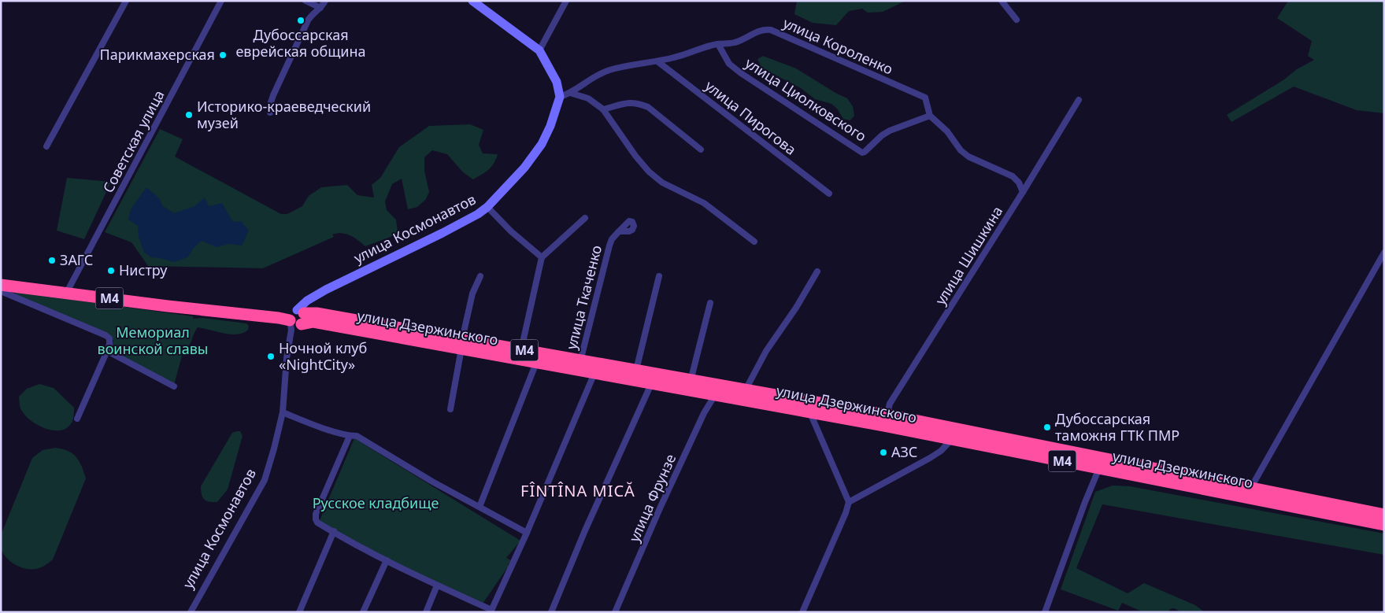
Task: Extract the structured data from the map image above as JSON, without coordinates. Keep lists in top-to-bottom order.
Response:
{
  "streets": {
    "highway": ["M4", "улица Дзержинского"],
    "street": [
      "улица Короленко",
      "улица Циолковского",
      "улица Пирогова",
      "Советская улица",
      "улица Космонавтов",
      "улица Шишкина",
      "улица Ткаченко",
      "улица Фрунзе"
    ]
  },
  "crossings": [
    ["улица Короленко", "улица Циолковского"],
    ["улица Короленко", "улица Пирогова"],
    ["улица Короленко", "улица Космонавтов"],
    ["Советская улица", "улица Дзержинского"],
    ["улица Космонавтов", "улица Дзержинского"],
    ["улица Шишкина", "улица Дзержинского"],
    ["улица Ткаченко", "улица Дзержинского"],
    ["улица Дзержинского", "улица Фрунзе"]
  ],
  "districts": ["FÎNTÎNA MICĂ"],
  "parks": ["Мемориал воинской славы", "Русское кладбище"],
  "places": [
    "Дубоссарская еврейская община",
    "Парикмахерская",
    "Историко-краеведческий музей",
    "ЗАГС",
    "Нистру",
    "Ночной клуб «NightCity»",
    "Дубоссарская таможня ГТК ПМР",
    "АЗС"
  ]
}
